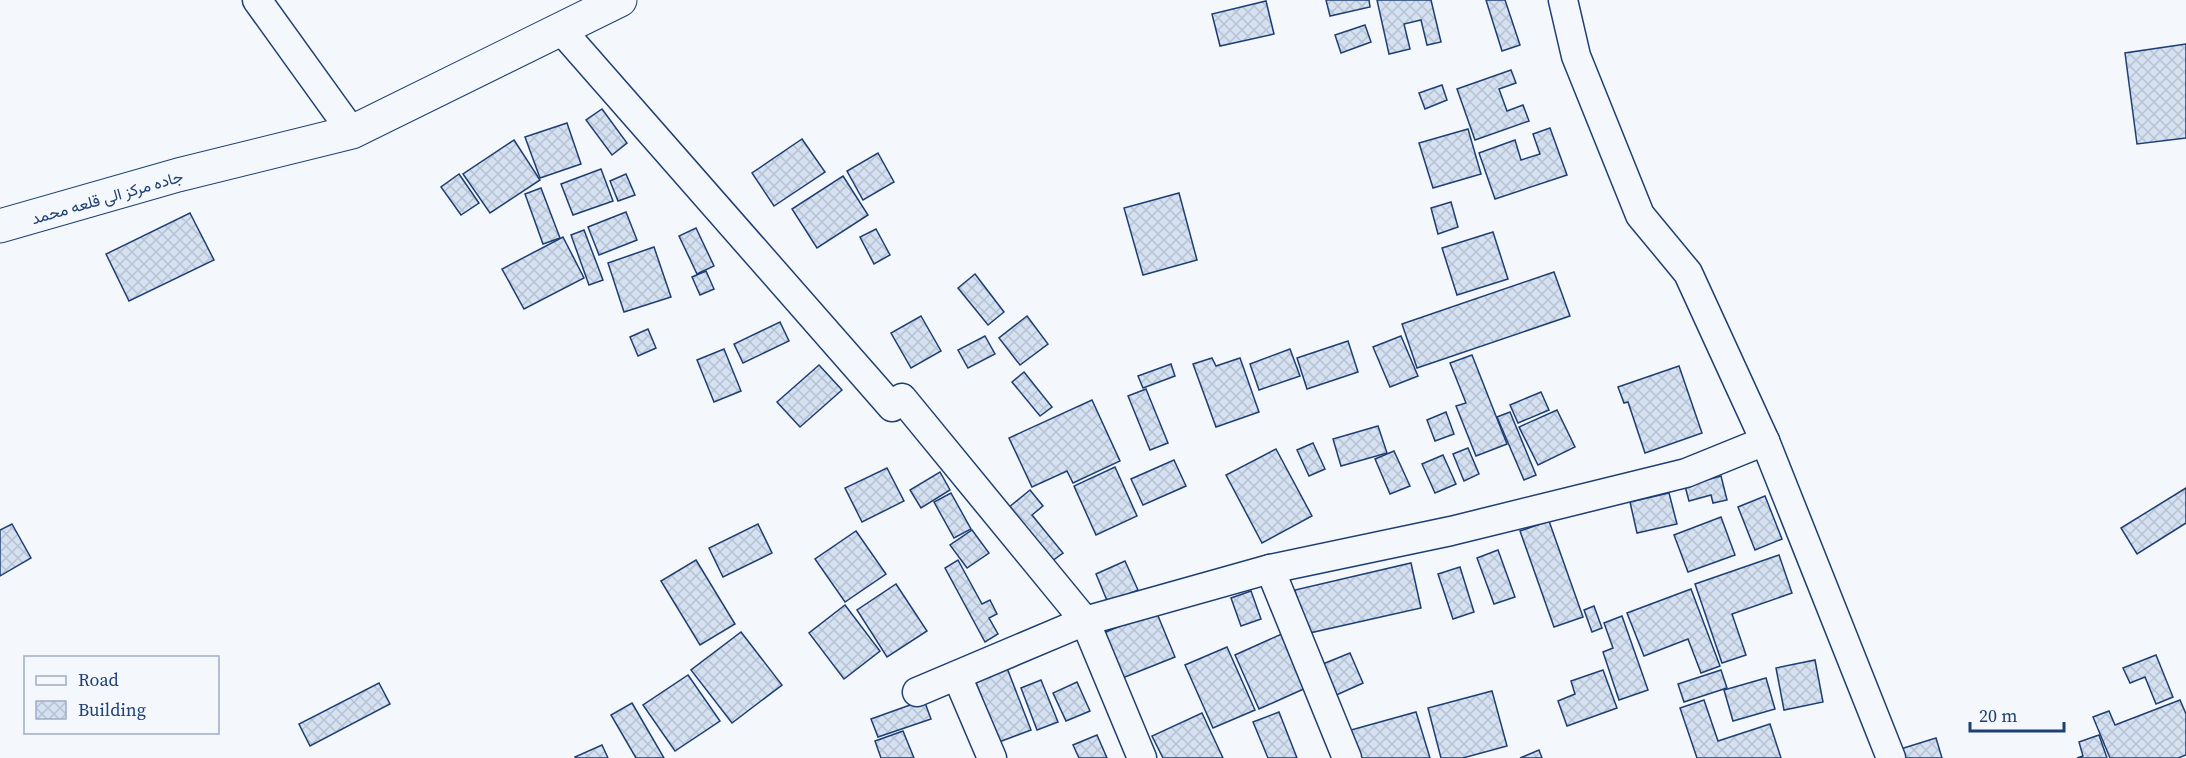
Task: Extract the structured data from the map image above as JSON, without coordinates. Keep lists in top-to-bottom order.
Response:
{
  "streets": {
    "street": ["جاده مرکز الی قلعه محمد"]
  },
  "legend": ["Road", "Building"],
  "scale_bar": "20 m"
}
